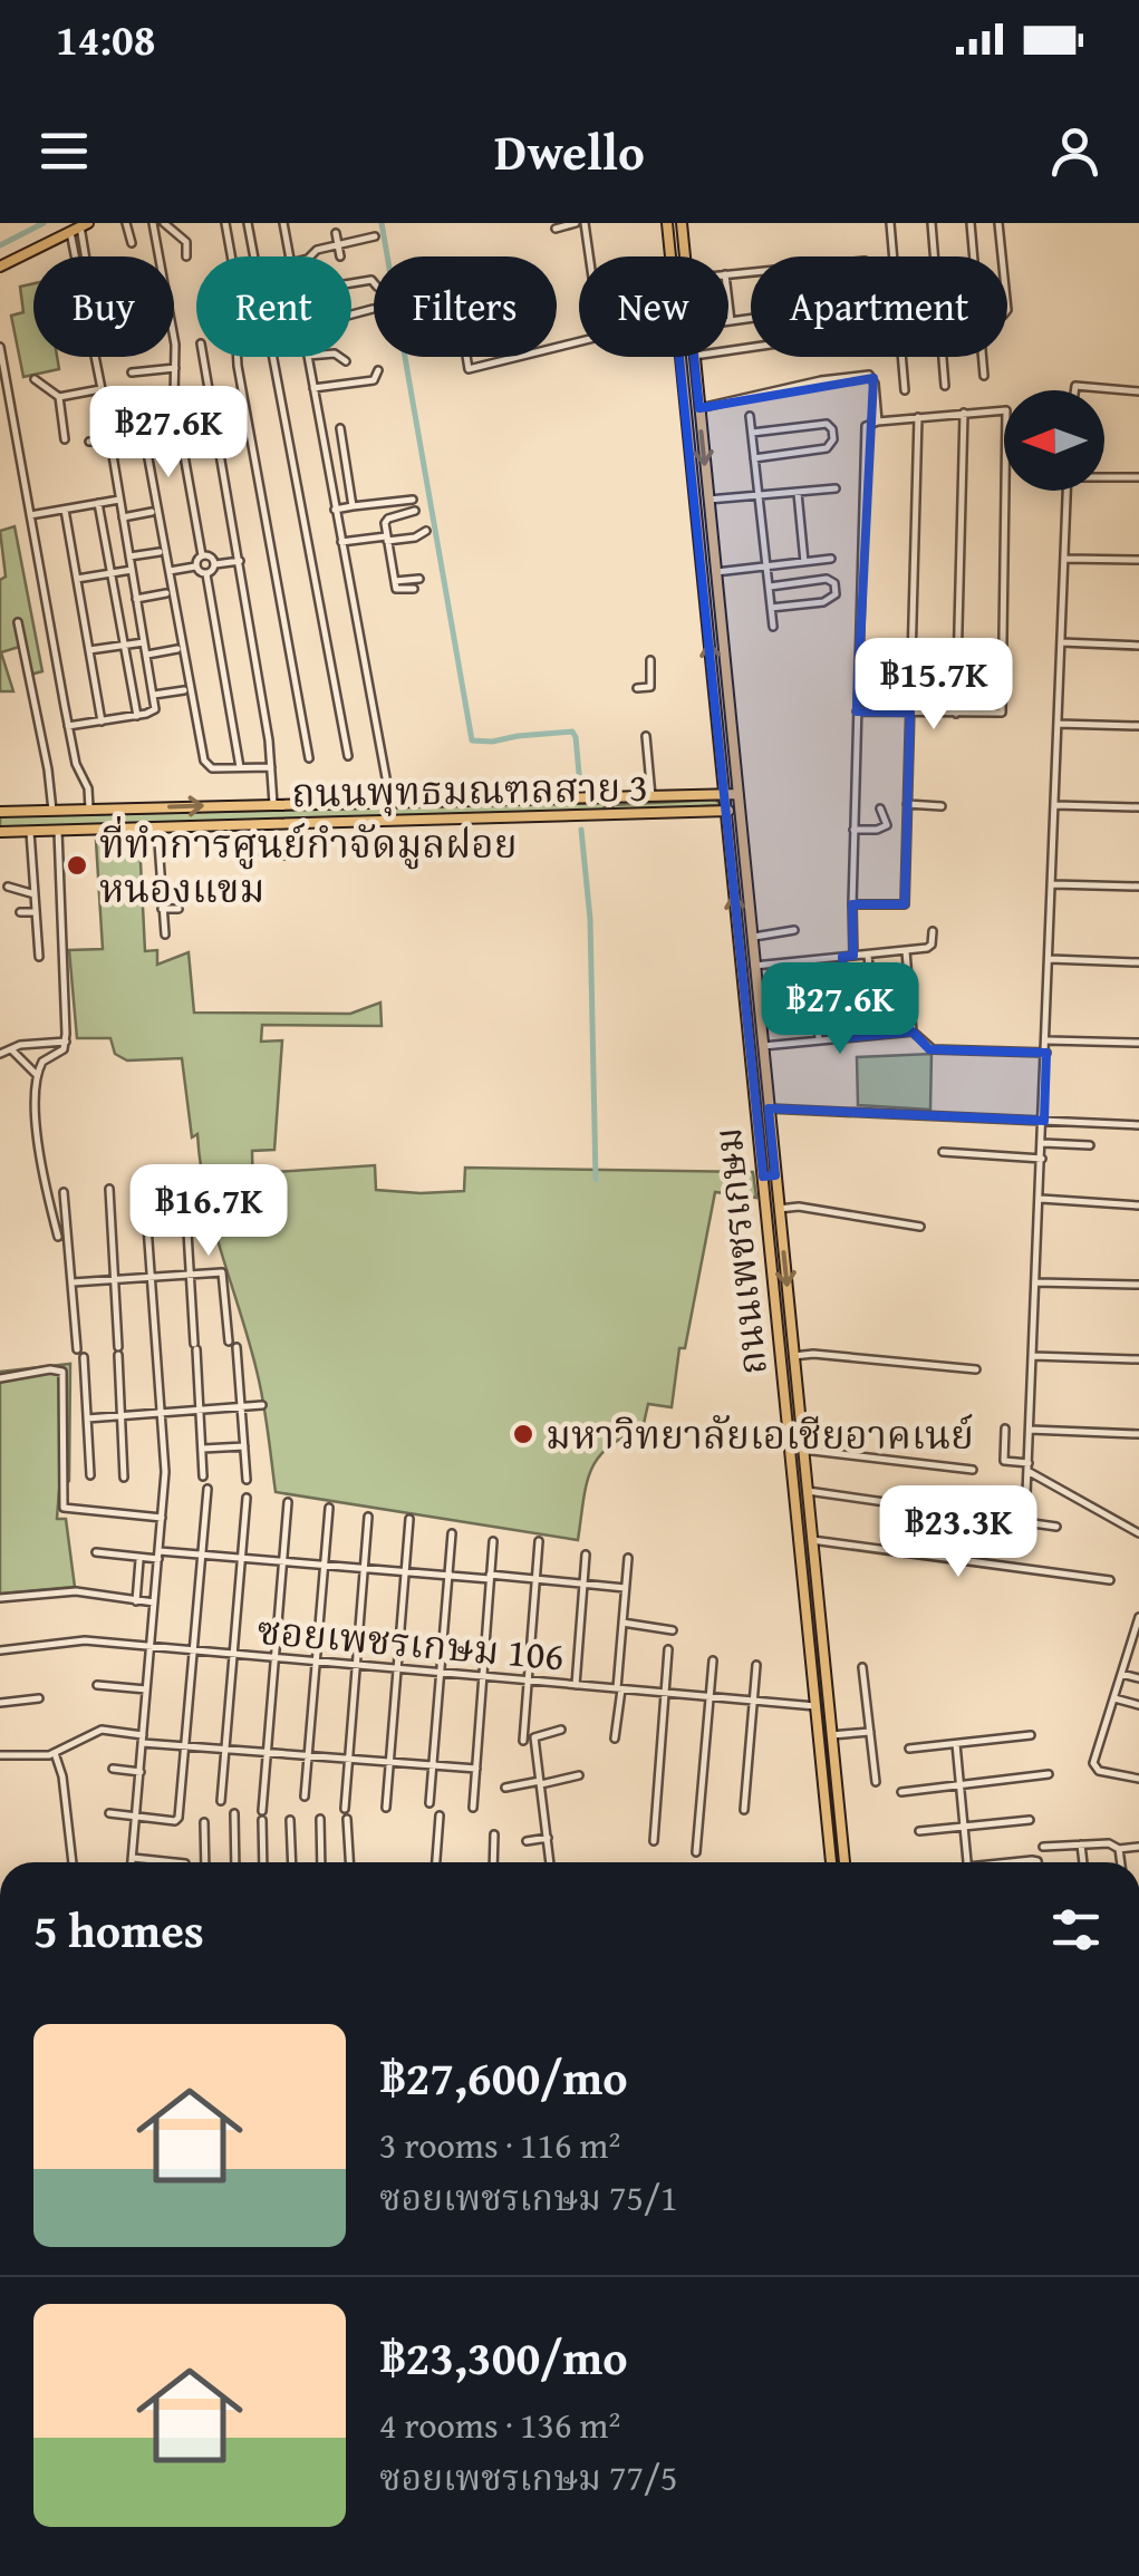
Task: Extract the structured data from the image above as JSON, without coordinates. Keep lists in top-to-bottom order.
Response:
{
  "streets": {
    "main road": ["ถนนพุทธมณฑลสาย 3", "ถนนเพชรเกษม"],
    "street": ["ซอยเพชรเกษม 106"]
  },
  "crossings": [
    ["ถนนพุทธมณฑลสาย 3", "ถนนเพชรเกษม"],
    ["ถนนเพชรเกษม", "ซอยเพชรเกษม 106"]
  ],
  "places": ["ที่ทำการศูนย์กำจัดมูลฝอย หนองแขม", "มหาวิทยาลัยเอเชียอาคเนย์"],
  "north": "left",
  "page": {
    "status": "14:08",
    "header": "Dwello",
    "chip": [
      "Buy",
      "Rent",
      "Filters",
      "New",
      "Apartment"
    ],
    "price": [
      "฿27.6K",
      "฿15.7K",
      "฿27.6K",
      "฿16.7K",
      "฿23.3K"
    ],
    "heading": "5 homes",
    "list": [
      {
        "name": "฿27,600/mo",
        "note": "3 rooms · 116 m² · ซอยเพชรเกษม 75/1"
      },
      {
        "name": "฿23,300/mo",
        "note": "4 rooms · 136 m² · ซอยเพชรเกษม 77/5"
      }
    ]
  }
}
